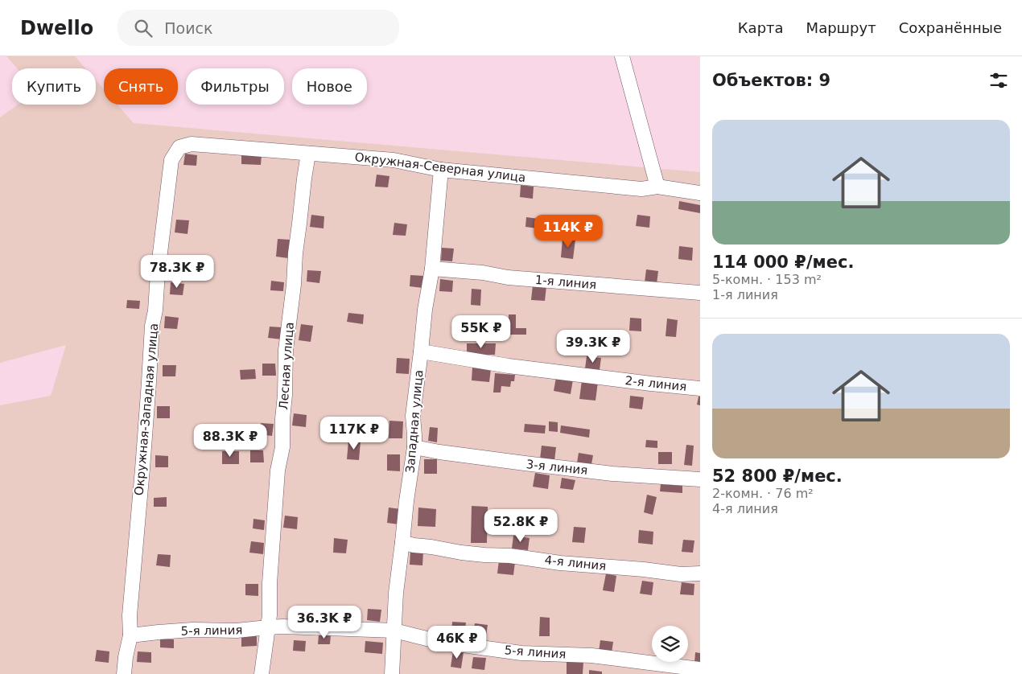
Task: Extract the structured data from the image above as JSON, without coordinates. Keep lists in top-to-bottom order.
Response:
{
  "streets": {
    "street": [
      "Окружная-Северная улица",
      "1-я линия",
      "Лесная улица",
      "2-я линия",
      "Окружная-Западная улица",
      "Западная улица",
      "3-я линия",
      "4-я линия",
      "5-я линия"
    ]
  },
  "crossings": [
    ["Окружная-Северная улица", "Лесная улица"],
    ["Окружная-Северная улица", "Окружная-Западная улица"],
    ["Окружная-Северная улица", "Западная улица"],
    ["1-я линия", "Западная улица"],
    ["Лесная улица", "5-я линия"],
    ["2-я линия", "Западная улица"],
    ["Окружная-Западная улица", "5-я линия"],
    ["Западная улица", "3-я линия"],
    ["Западная улица", "4-я линия"],
    ["Западная улица", "5-я линия"]
  ],
  "page": {
    "header": "Dwello",
    "search": "Поиск",
    "nav": ["Карта", "Маршрут", "Сохранённые"],
    "heading": "Объектов: 9",
    "chip": [
      "Купить",
      "Снять",
      "Фильтры",
      "Новое"
    ],
    "list": [
      {
        "name": "114 000 ₽/мес.",
        "note": "5-комн. · 153 m² · 1-я линия"
      },
      {
        "name": "52 800 ₽/мес.",
        "note": "2-комн. · 76 m² · 4-я линия"
      }
    ],
    "price": [
      "114K ₽",
      "78.3K ₽",
      "55K ₽",
      "39.3K ₽",
      "117K ₽",
      "88.3K ₽",
      "52.8K ₽",
      "36.3K ₽",
      "46K ₽"
    ]
  }
}
